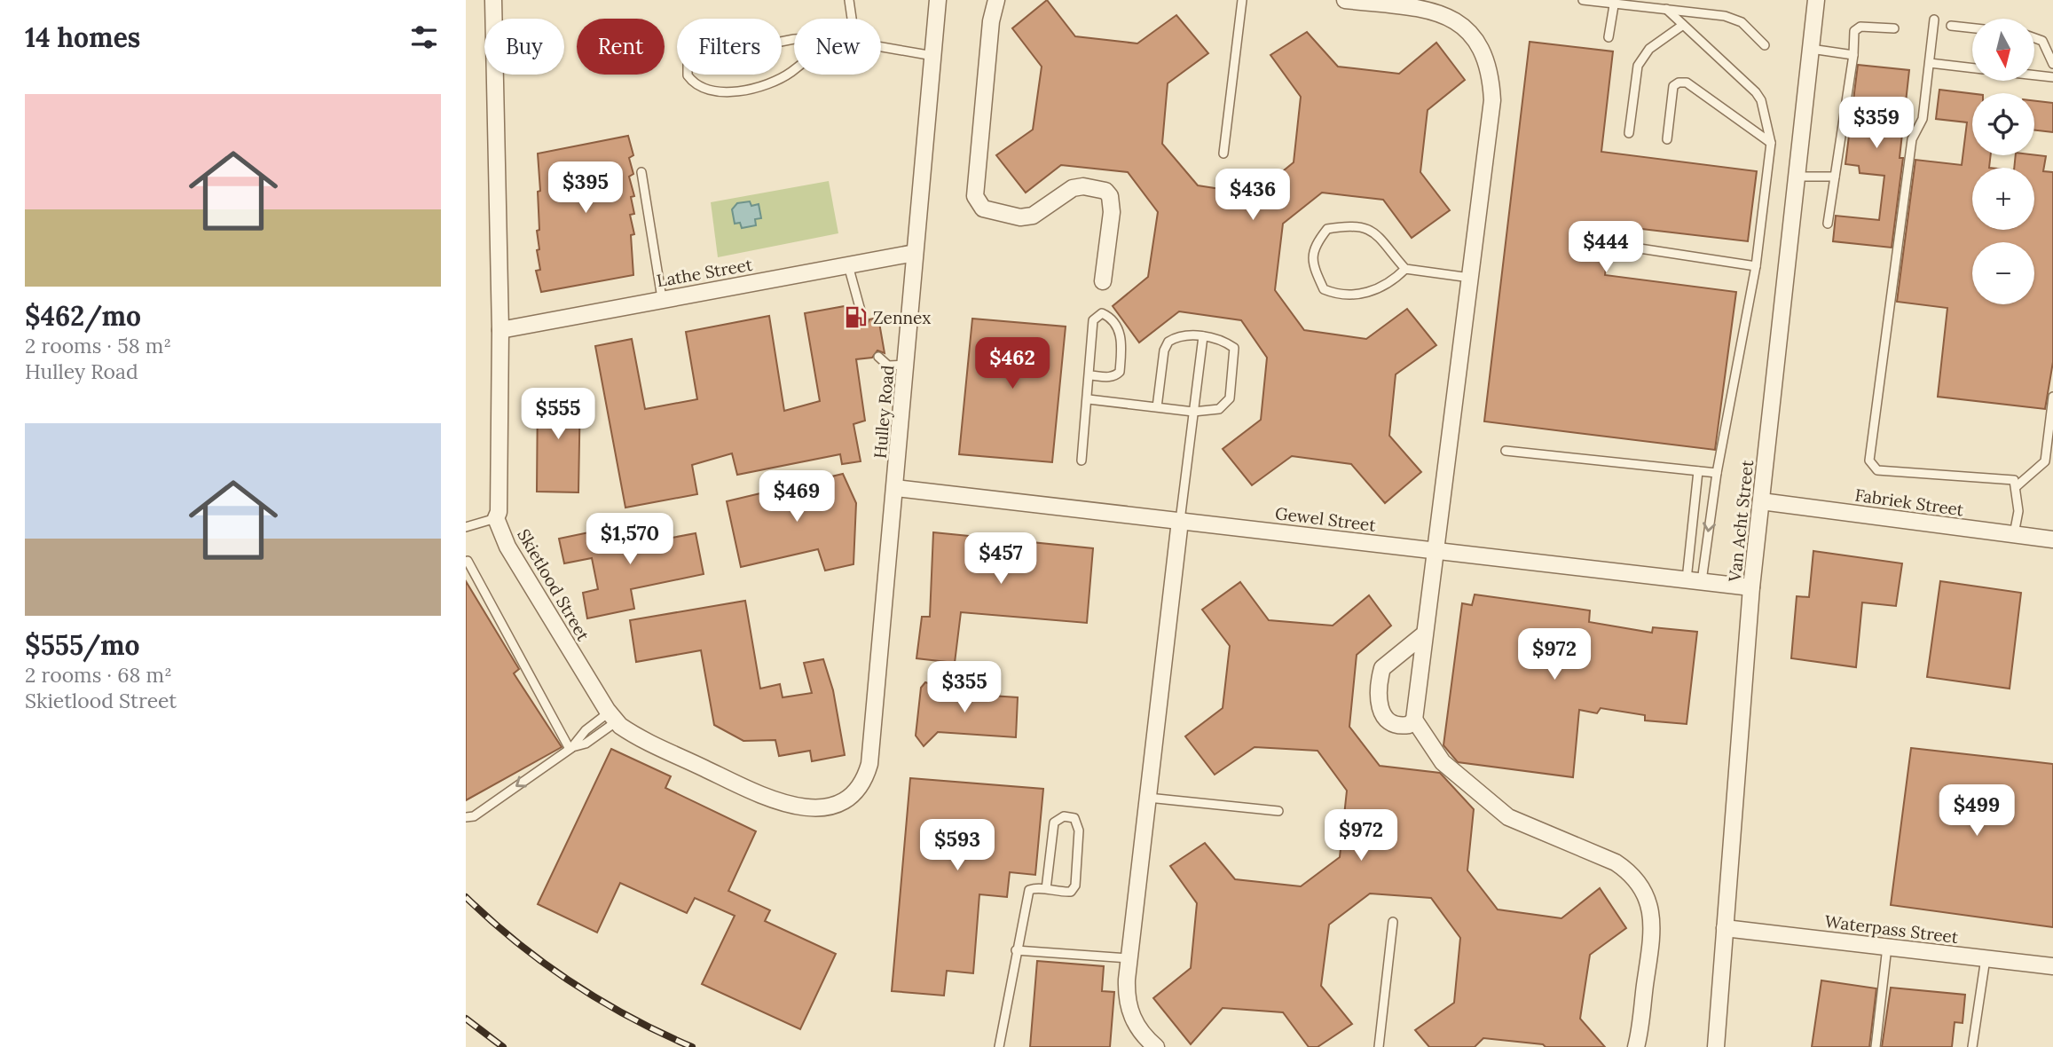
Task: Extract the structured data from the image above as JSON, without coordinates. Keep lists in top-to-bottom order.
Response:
{
  "streets": {
    "street": [
      "Lathe Street",
      "Hulley Road",
      "Fabriek Street",
      "Gewel Street",
      "Van Acht Street",
      "Skietlood Street",
      "Waterpass Street"
    ]
  },
  "crossings": [
    ["Lathe Street", "Hulley Road"],
    ["Lathe Street", "Skietlood Street"],
    ["Hulley Road", "Gewel Street"],
    ["Hulley Road", "Skietlood Street"],
    ["Fabriek Street", "Van Acht Street"],
    ["Gewel Street", "Van Acht Street"],
    ["Van Acht Street", "Waterpass Street"]
  ],
  "places": {
    "fuel station": ["Zennex"]
  },
  "north": "bottom",
  "page": {
    "heading": "14 homes",
    "map_buttons": ["+", "−"],
    "chip": [
      "Buy",
      "Rent",
      "Filters",
      "New"
    ],
    "list": [
      {
        "name": "$462/mo",
        "note": "2 rooms · 58 m² · Hulley Road"
      },
      {
        "name": "$555/mo",
        "note": "2 rooms · 68 m² · Skietlood Street"
      }
    ],
    "price": [
      "$359",
      "$395",
      "$436",
      "$444",
      "$462",
      "$555",
      "$469",
      "$1,570",
      "$457",
      "$972",
      "$355",
      "$499",
      "$972",
      "$593"
    ]
  }
}
